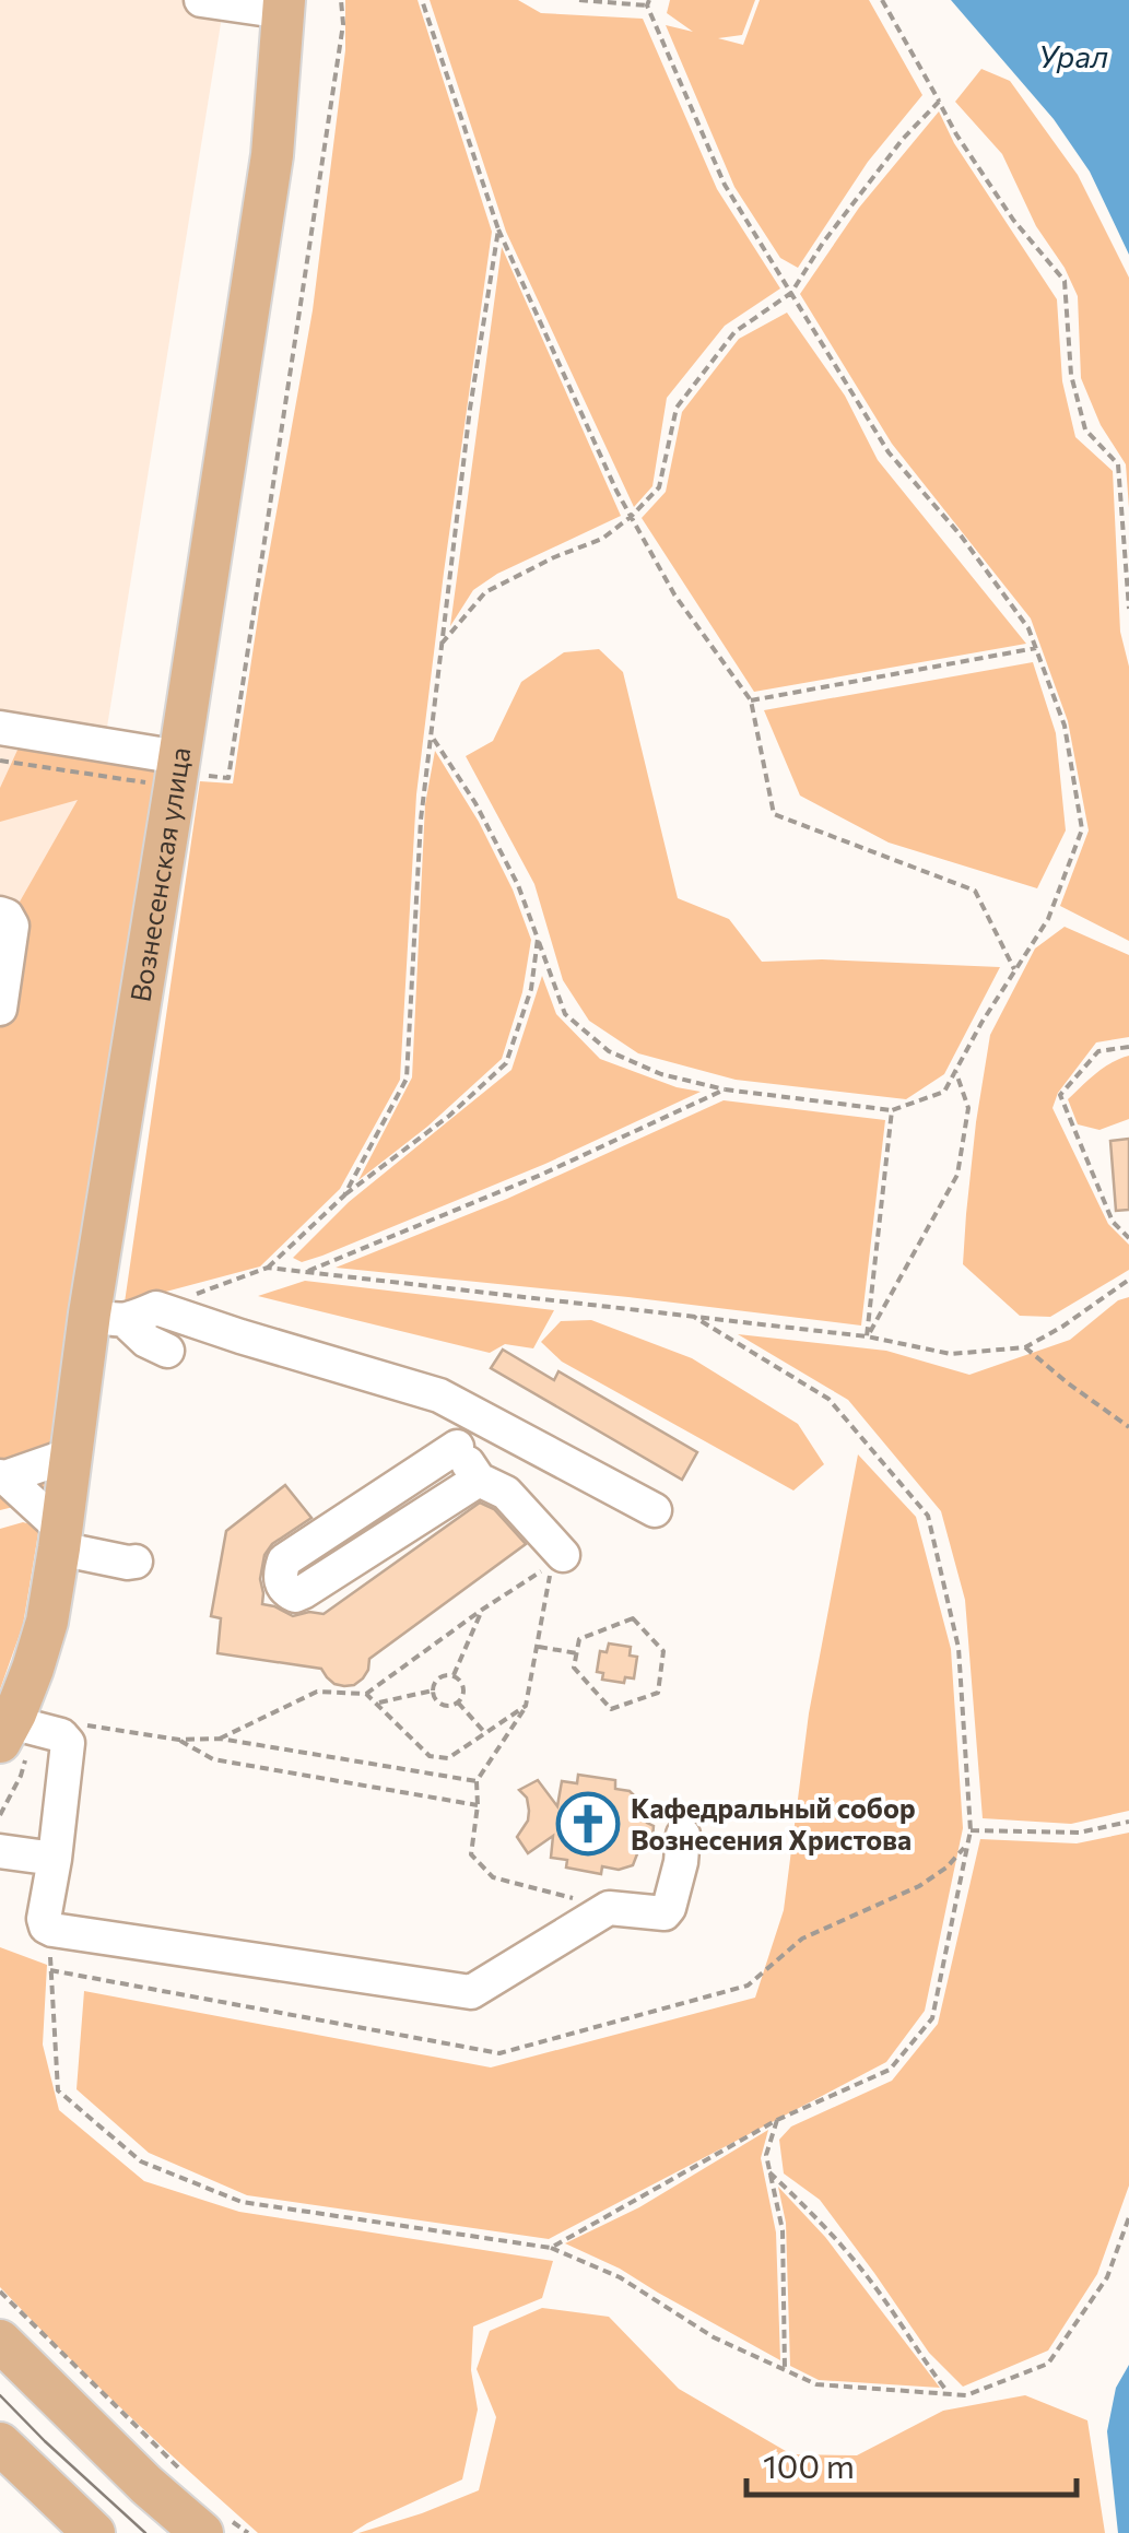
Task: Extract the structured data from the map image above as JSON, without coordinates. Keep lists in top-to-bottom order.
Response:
{
  "streets": {
    "main road": ["Вознесенская улица"]
  },
  "water": ["Урал"],
  "places": {
    "church": ["Кафедральный собор Вознесения Христова"]
  },
  "scale_bar": "100 m"
}
